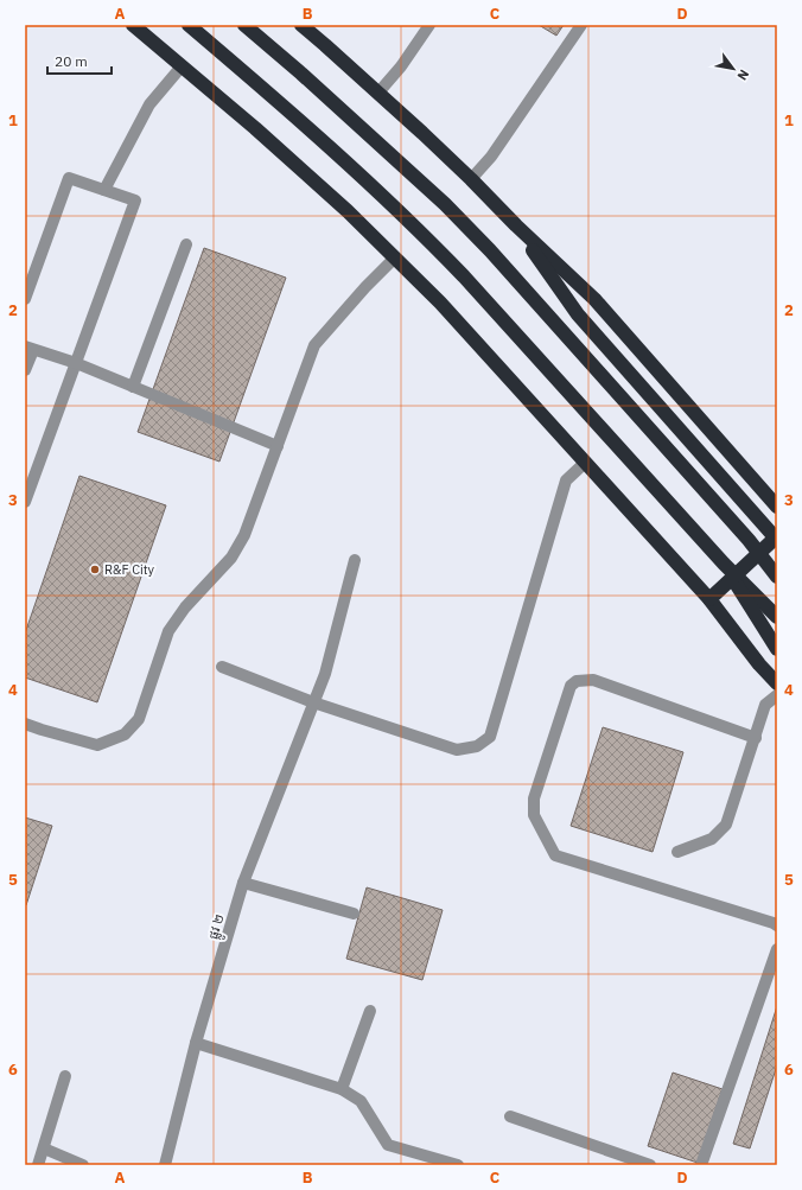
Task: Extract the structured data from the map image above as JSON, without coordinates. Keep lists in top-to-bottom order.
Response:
{
  "streets": {
    "street": ["ផ្លូវ ២"]
  },
  "places": ["R&F City"],
  "scale_bar": "20 m",
  "north": "bottom right",
  "grid": {
    "columns": [
      "A",
      "B",
      "C",
      "D"
    ],
    "rows": [
      "1",
      "2",
      "3",
      "4",
      "5",
      "6"
    ]
  }
}
